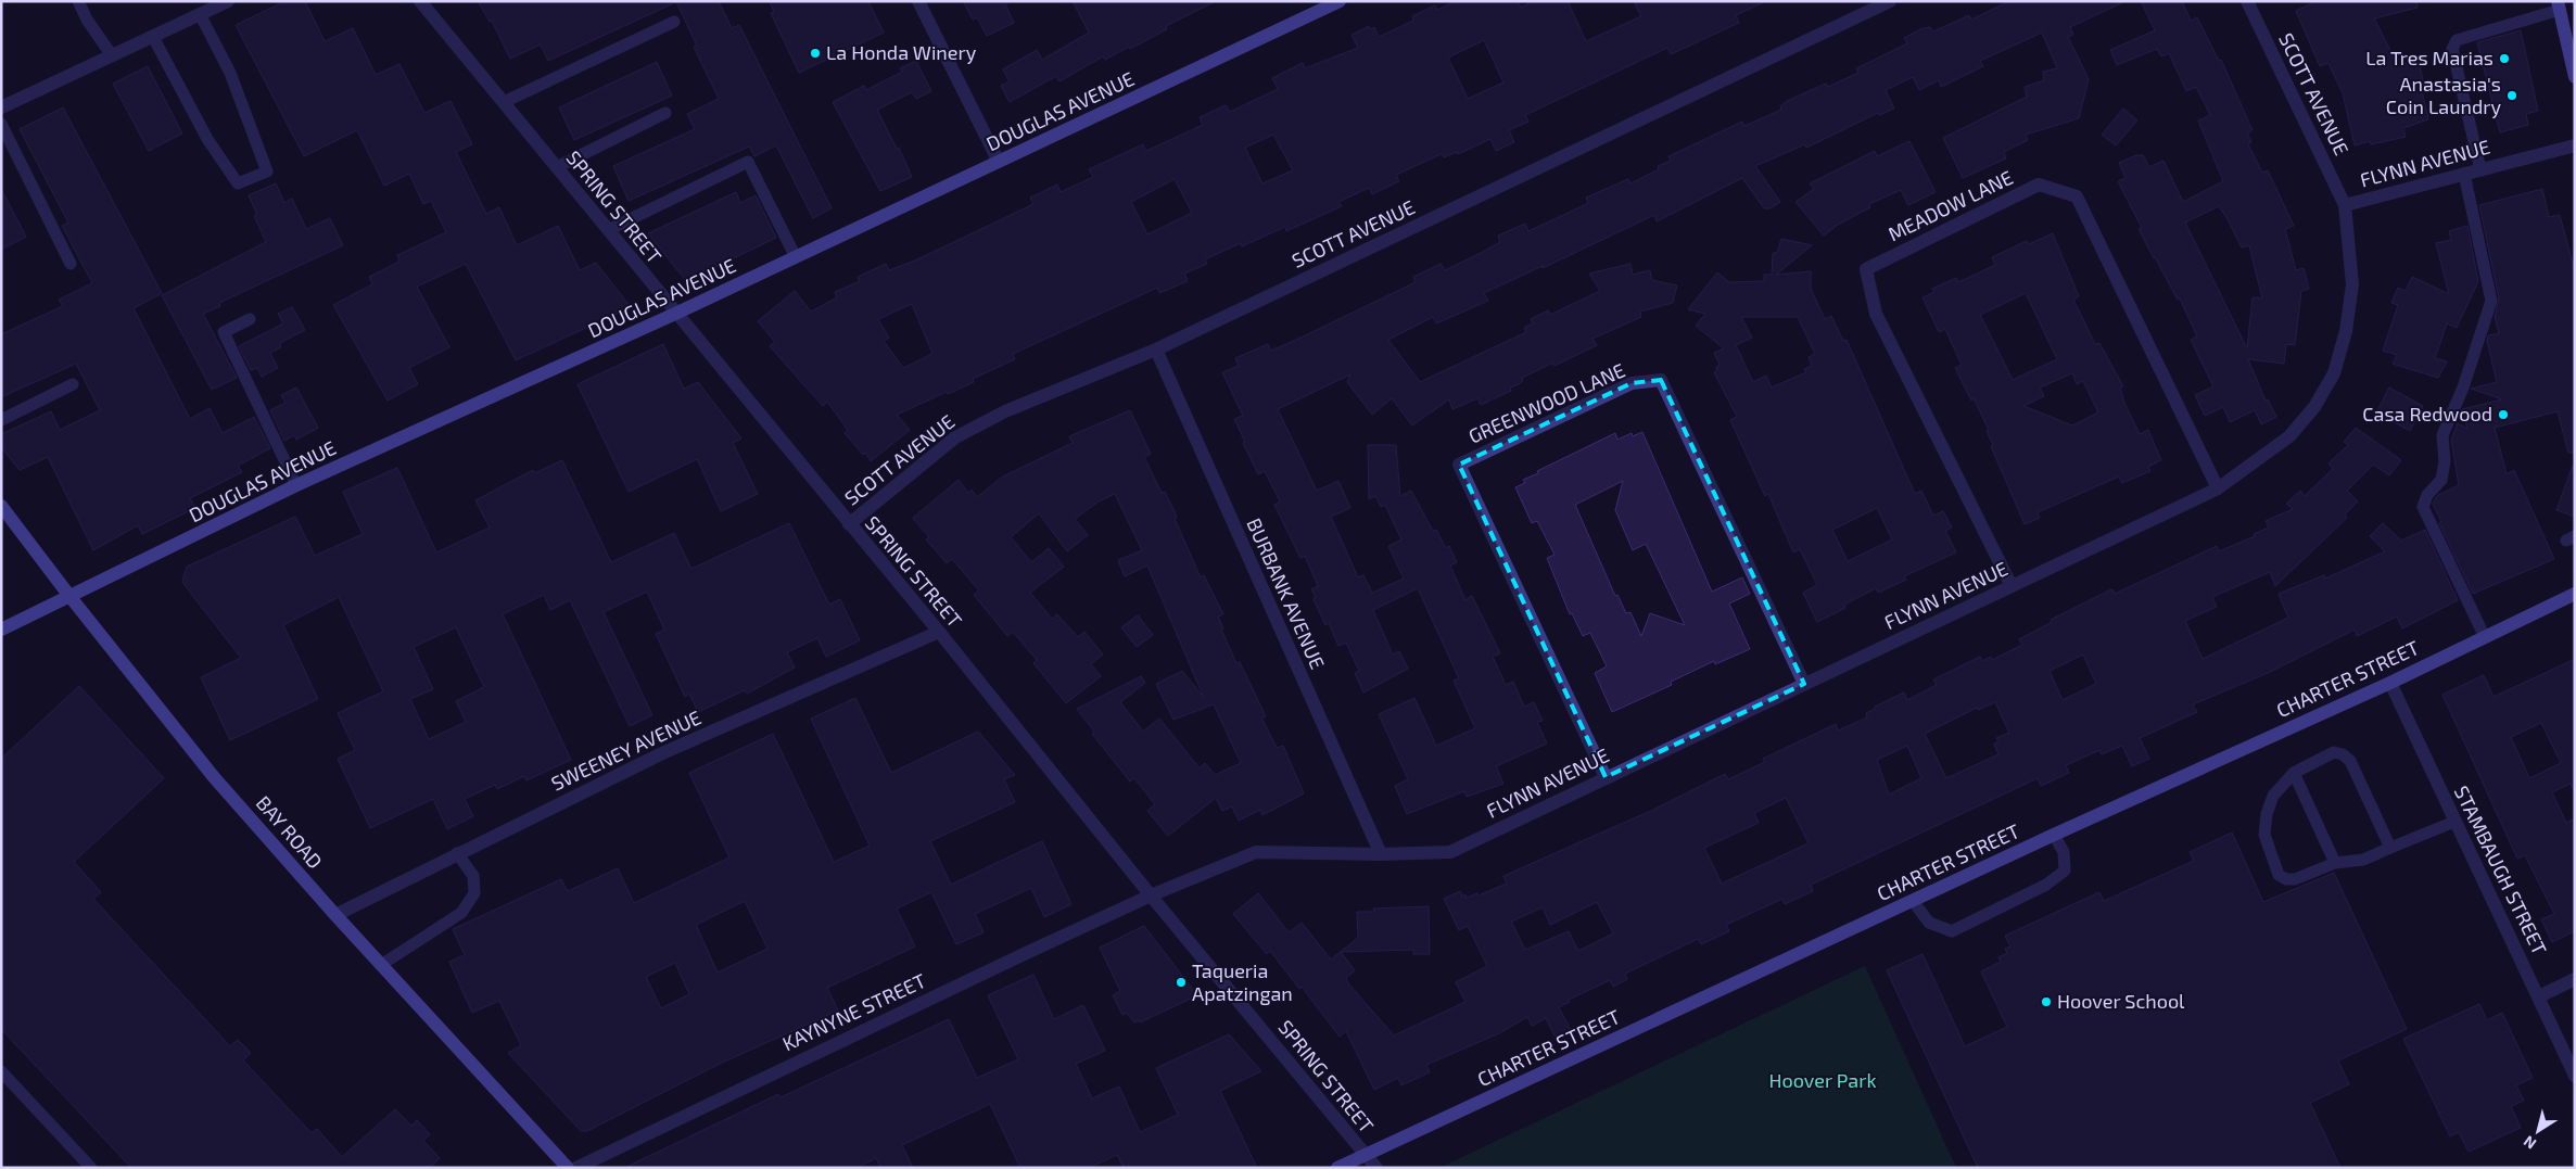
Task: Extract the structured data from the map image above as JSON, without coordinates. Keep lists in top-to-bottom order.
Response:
{
  "streets": {
    "street": [
      "SCOTT AVENUE",
      "DOUGLAS AVENUE",
      "FLYNN AVENUE",
      "MEADOW LANE",
      "SPRING STREET",
      "GREENWOOD LANE",
      "BURBANK AVENUE",
      "CHARTER STREET",
      "SWEENEY AVENUE",
      "BAY ROAD",
      "STAMBAUGH STREET",
      "KAYNYNE STREET"
    ]
  },
  "crossings": [
    ["SCOTT AVENUE", "FLYNN AVENUE"],
    ["SCOTT AVENUE", "SPRING STREET"],
    ["SCOTT AVENUE", "BURBANK AVENUE"],
    ["DOUGLAS AVENUE", "SPRING STREET"],
    ["DOUGLAS AVENUE", "BAY ROAD"],
    ["FLYNN AVENUE", "MEADOW LANE"],
    ["FLYNN AVENUE", "SPRING STREET"],
    ["FLYNN AVENUE", "GREENWOOD LANE"],
    ["FLYNN AVENUE", "BURBANK AVENUE"],
    ["FLYNN AVENUE", "KAYNYNE STREET"],
    ["SPRING STREET", "CHARTER STREET"],
    ["SPRING STREET", "SWEENEY AVENUE"],
    ["SPRING STREET", "KAYNYNE STREET"],
    ["CHARTER STREET", "STAMBAUGH STREET"],
    ["SWEENEY AVENUE", "BAY ROAD"]
  ],
  "parks": ["Hoover Park"],
  "places": [
    "La Honda Winery",
    "La Tres Marias",
    "Anastasia's Coin Laundry",
    "Casa Redwood",
    "Taqueria Apatzingan",
    "Hoover School"
  ],
  "north": "bottom left"
}
